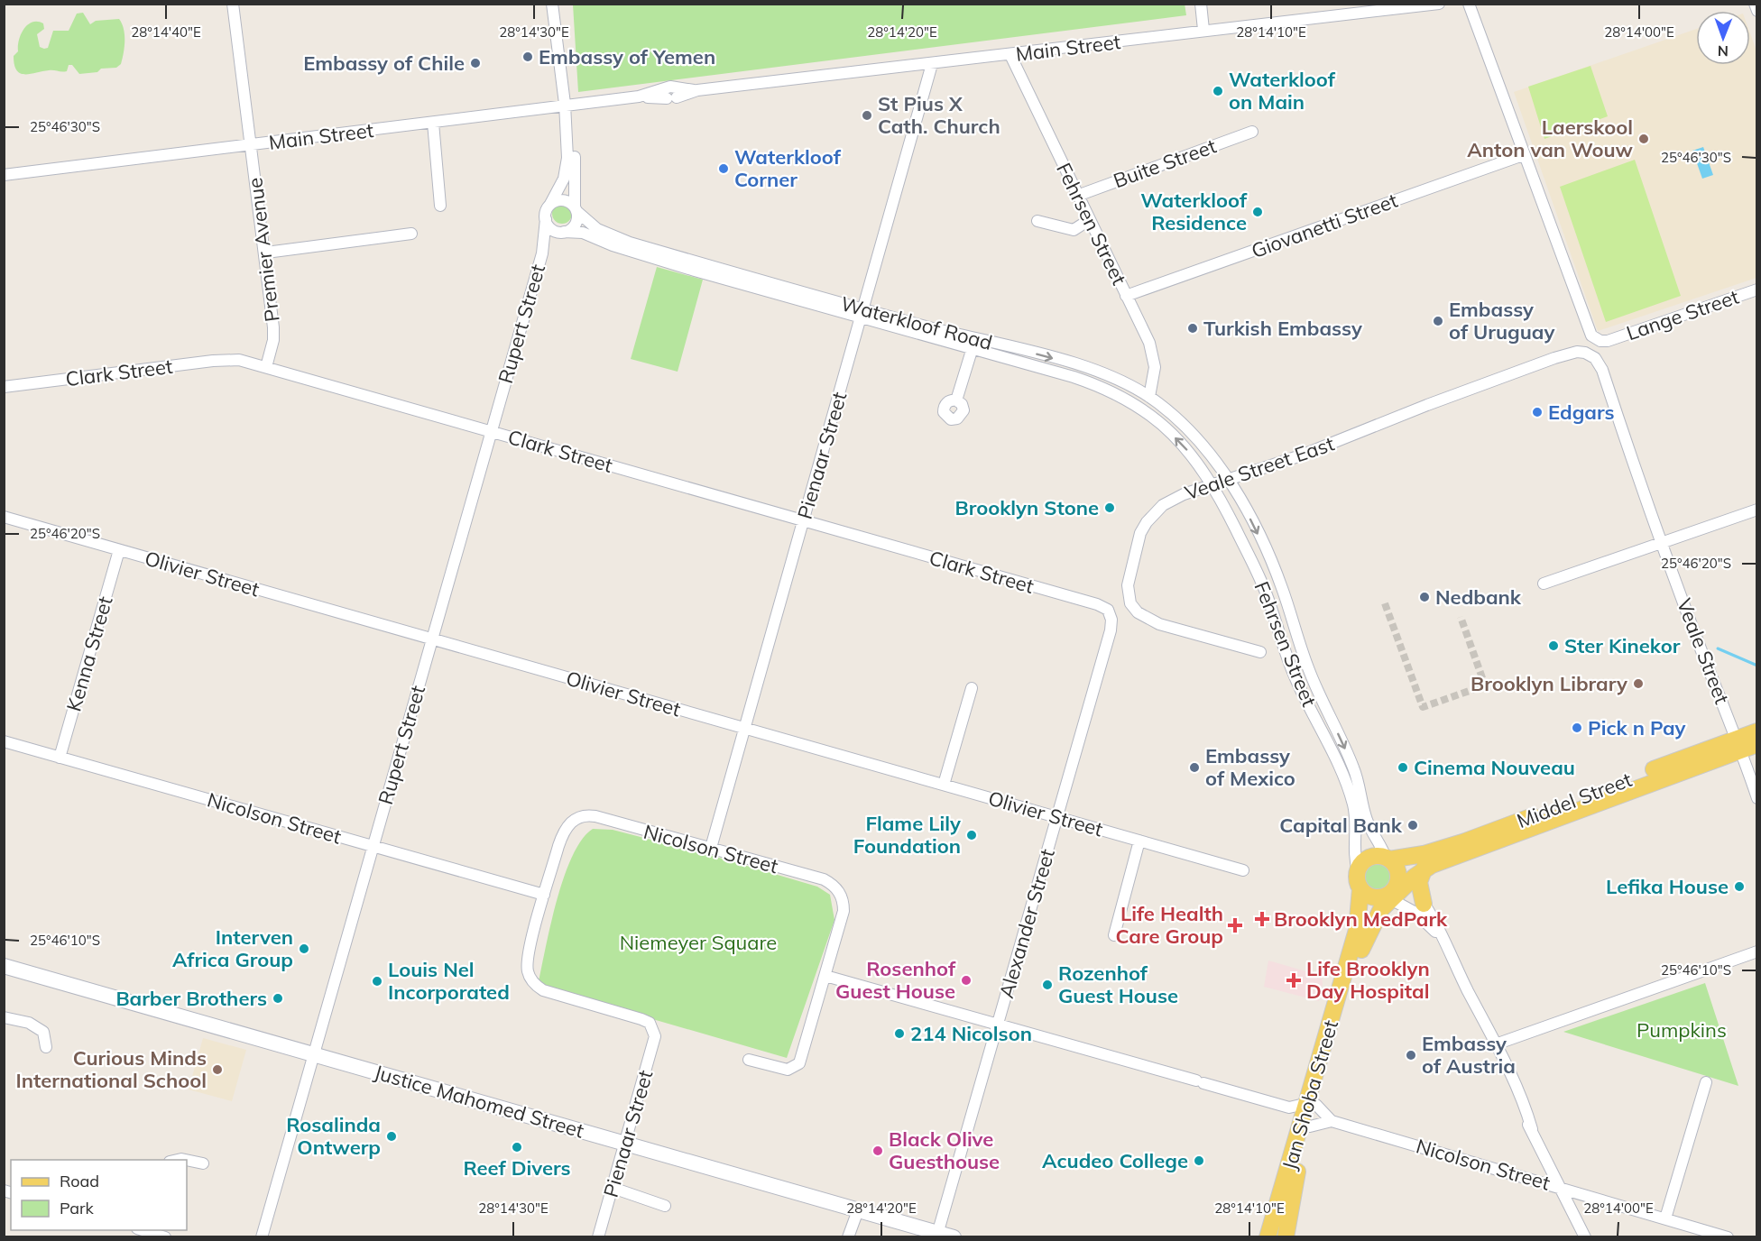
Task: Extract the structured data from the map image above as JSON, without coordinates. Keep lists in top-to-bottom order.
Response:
{
  "streets": {
    "main road": ["Middel Street", "Jan Shoba Street", "Justice Mahomed Street"],
    "street": [
      "Main Street",
      "Buite Street",
      "Fehrsen Street",
      "Giovanetti Street",
      "Premier Avenue",
      "Lange Street",
      "Waterkloof Road",
      "Rupert Street",
      "Clark Street",
      "Pienaar Street",
      "Veale Street East",
      "Olivier Street",
      "Veale Street",
      "Kenna Street",
      "Nicolson Street",
      "Alexander Street"
    ]
  },
  "crossings": [
    ["Main Street", "Fehrsen Street"],
    ["Main Street", "Premier Avenue"],
    ["Main Street", "Pienaar Street"],
    ["Buite Street", "Fehrsen Street"],
    ["Fehrsen Street", "Giovanetti Street"],
    ["Fehrsen Street", "Waterkloof Road"],
    ["Fehrsen Street", "Veale Street East"],
    ["Fehrsen Street", "Middel Street"],
    ["Fehrsen Street", "Jan Shoba Street"],
    ["Giovanetti Street", "Lange Street"],
    ["Premier Avenue", "Clark Street"],
    ["Waterkloof Road", "Rupert Street"],
    ["Waterkloof Road", "Pienaar Street"],
    ["Waterkloof Road", "Veale Street East"],
    ["Rupert Street", "Clark Street"],
    ["Rupert Street", "Olivier Street"],
    ["Rupert Street", "Nicolson Street"],
    ["Rupert Street", "Justice Mahomed Street"],
    ["Clark Street", "Pienaar Street"],
    ["Clark Street", "Alexander Street"],
    ["Pienaar Street", "Olivier Street"],
    ["Pienaar Street", "Nicolson Street"],
    ["Pienaar Street", "Justice Mahomed Street"],
    ["Veale Street East", "Veale Street"],
    ["Olivier Street", "Kenna Street"],
    ["Olivier Street", "Alexander Street"],
    ["Veale Street", "Middel Street"],
    ["Kenna Street", "Nicolson Street"],
    ["Middel Street", "Jan Shoba Street"],
    ["Nicolson Street", "Jan Shoba Street"],
    ["Alexander Street", "Justice Mahomed Street"]
  ],
  "parks": ["Niemeyer Square", "Pumpkins"],
  "places": {
    "other": [
      "Embassy of Yemen",
      "Embassy of Chile",
      "Waterkloof on Main",
      "St Pius X Cath. Church",
      "Laerskool Anton van Wouw",
      "Waterkloof Corner",
      "Waterkloof Residence",
      "Embassy of Uruguay",
      "Turkish Embassy",
      "Edgars",
      "Brooklyn Stone",
      "Nedbank",
      "Ster Kinekor",
      "Brooklyn Library",
      "Pick n Pay",
      "Embassy of Mexico",
      "Cinema Nouveau",
      "Capital Bank",
      "Flame Lily Foundation",
      "Lefika House",
      "Interven Africa Group",
      "Rosenhof Guest House",
      "Louis Nel Incorporated",
      "Rozenhof Guest House",
      "Barber Brothers",
      "214 Nicolson",
      "Embassy of Austria",
      "Curious Minds International School",
      "Rosalinda Ontwerp",
      "Reef Divers",
      "Black Olive Guesthouse",
      "Acudeo College"
    ],
    "health": ["Brooklyn MedPark", "Life Health Care Group", "Life Brooklyn Day Hospital"]
  },
  "legend": ["Road", "Park"],
  "north": "bottom",
  "coordinates": [
    "28°14'40\"E",
    "28°14'30\"E",
    "28°14'20\"E",
    "28°14'10\"E",
    "28°14'00\"E",
    "25°46'30\"S",
    "25°46'20\"S",
    "25°46'10\"S"
  ]
}
